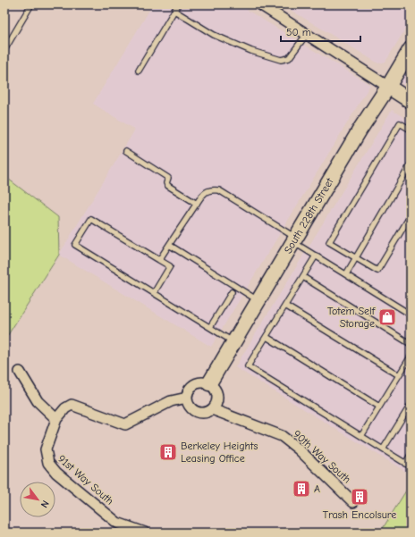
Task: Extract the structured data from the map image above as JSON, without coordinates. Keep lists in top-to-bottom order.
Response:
{
  "streets": {
    "street": ["South 228th Street", "90th Way South", "91st Way South"]
  },
  "crossings": [
    ["South 228th Street", "90th Way South"]
  ],
  "places": {
    "shop": ["Totem Self Storage"],
    "building": ["Berkeley Heights Leasing Office", "A", "Trash Encolsure"]
  },
  "scale_bar": "50 m",
  "north": "bottom right"
}
